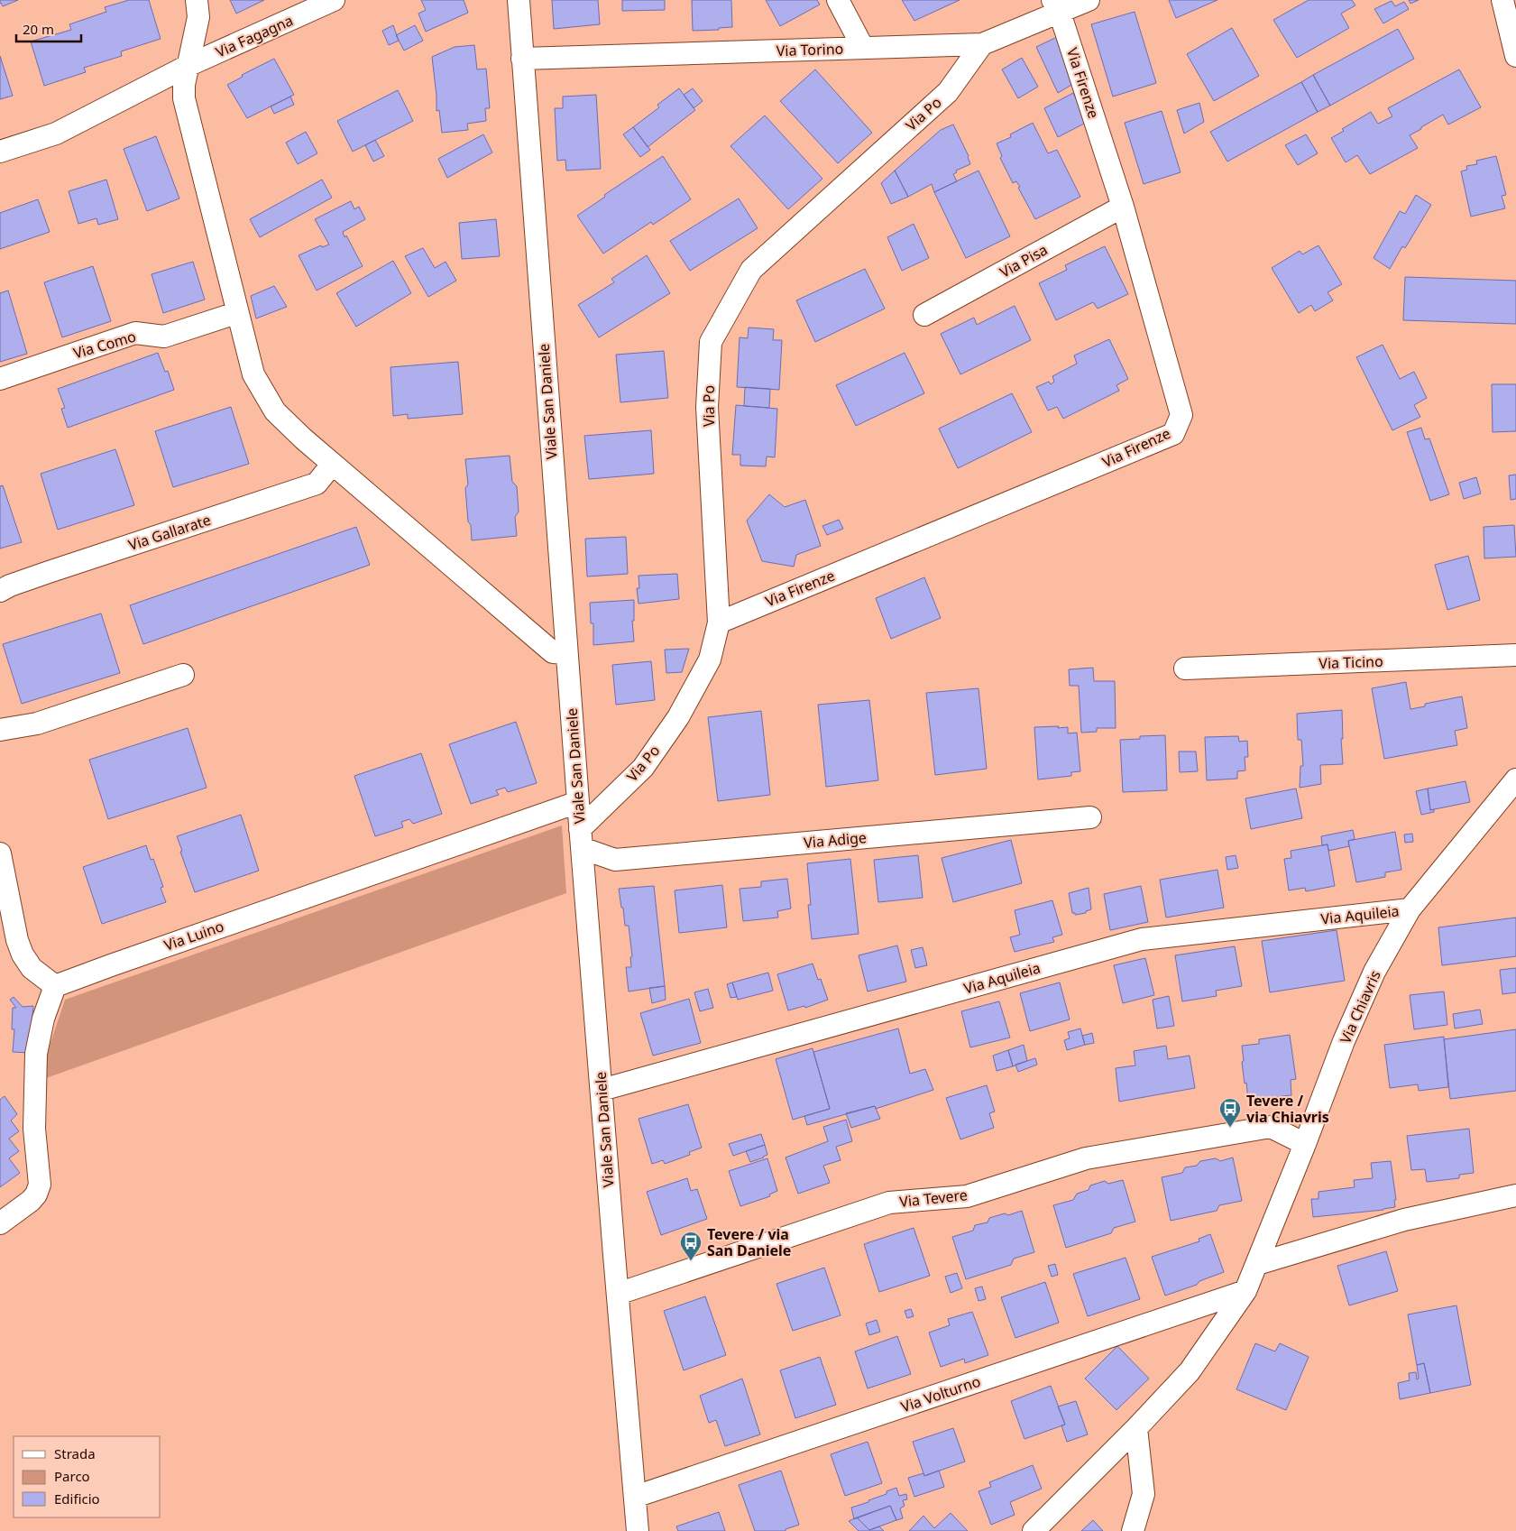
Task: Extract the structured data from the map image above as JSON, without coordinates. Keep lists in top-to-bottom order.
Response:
{
  "streets": {
    "street": [
      "Via Fagagna",
      "Via Torino",
      "Via Firenze",
      "Via Po",
      "Via Pisa",
      "Via Como",
      "Viale San Daniele",
      "Via Gallarate",
      "Via Ticino",
      "Via Adige",
      "Via Aquileia",
      "Via Luino",
      "Via Chiavris",
      "Via Tevere",
      "Via Volturno"
    ]
  },
  "crossings": [
    ["Via Torino", "Via Firenze"],
    ["Via Torino", "Via Po"],
    ["Via Torino", "Viale San Daniele"],
    ["Via Firenze", "Via Po"],
    ["Via Firenze", "Via Pisa"],
    ["Via Po", "Viale San Daniele"],
    ["Via Po", "Via Adige"],
    ["Viale San Daniele", "Via Adige"],
    ["Viale San Daniele", "Via Aquileia"],
    ["Viale San Daniele", "Via Luino"],
    ["Viale San Daniele", "Via Tevere"],
    ["Viale San Daniele", "Via Volturno"],
    ["Via Aquileia", "Via Chiavris"],
    ["Via Chiavris", "Via Tevere"],
    ["Via Chiavris", "Via Volturno"]
  ],
  "places": {
    "bus stop": ["Tevere / via Chiavris", "Tevere / via San Daniele"]
  },
  "legend": ["Strada", "Parco", "Edificio"],
  "scale_bar": "20 m"
}
